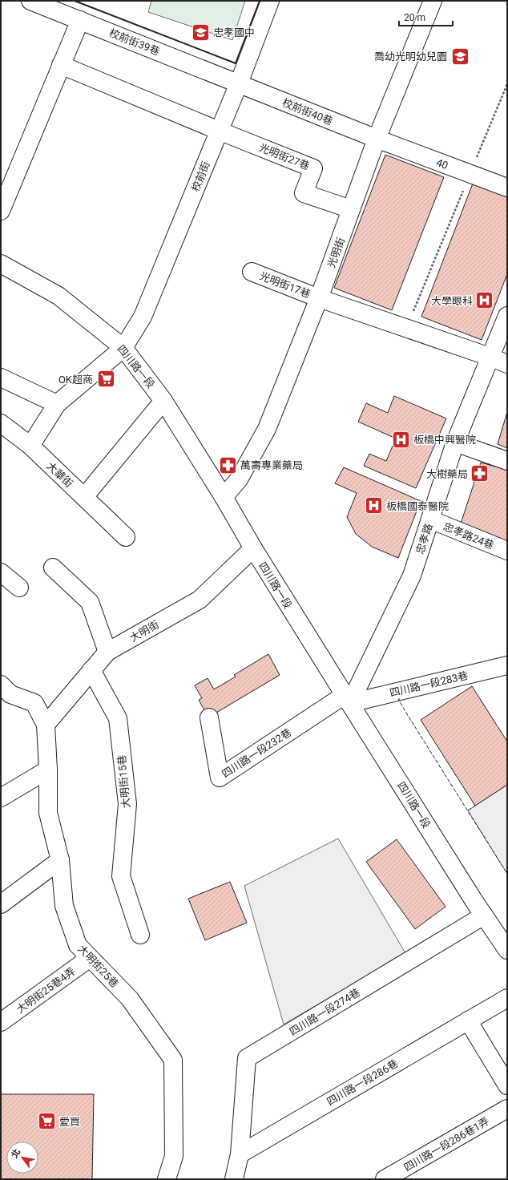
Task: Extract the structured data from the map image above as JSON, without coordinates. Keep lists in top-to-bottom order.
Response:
{
  "streets": {
    "street": [
      "校前街39巷",
      "校前街40巷",
      "光明街27巷",
      "40",
      "校前街",
      "光明街",
      "光明街17巷",
      "四川路一段",
      "大華街",
      "忠孝路24巷",
      "忠孝路",
      "大明街",
      "四川路一段283巷",
      "四川路一段232巷",
      "大明街15巷",
      "大明街25巷",
      "大明街25巷4弄",
      "四川路一段274巷",
      "四川路一段286巷",
      "四川路一段286巷1弄"
    ]
  },
  "crossings": [
    ["校前街39巷", "校前街40巷"],
    ["校前街39巷", "校前街"],
    ["校前街40巷", "40"],
    ["校前街40巷", "校前街"],
    ["校前街40巷", "光明街"],
    ["光明街27巷", "校前街"],
    ["光明街27巷", "光明街"],
    ["40", "光明街"],
    ["校前街", "四川路一段"],
    ["光明街", "光明街17巷"],
    ["光明街", "四川路一段"],
    ["光明街17巷", "忠孝路"],
    ["四川路一段", "忠孝路"],
    ["四川路一段", "大明街"],
    ["四川路一段", "四川路一段283巷"],
    ["四川路一段", "四川路一段232巷"],
    ["四川路一段", "四川路一段274巷"],
    ["忠孝路24巷", "忠孝路"],
    ["忠孝路", "四川路一段283巷"],
    ["忠孝路", "四川路一段232巷"],
    ["大明街", "大明街15巷"],
    ["大明街", "大明街25巷"],
    ["四川路一段283巷", "四川路一段232巷"],
    ["大明街25巷", "大明街25巷4弄"],
    ["四川路一段274巷", "四川路一段286巷"]
  ],
  "places": {
    "school or university": ["忠孝國中", "喬幼光明幼兒園"],
    "hospital": ["大學眼科", "板橋中興醫院", "板橋國泰醫院"],
    "supermarket": ["OK超商", "愛買"],
    "pharmacy": ["萬壽專業藥局", "大樹藥局"]
  },
  "scale_bar": "20 m",
  "north": "top left"
}
